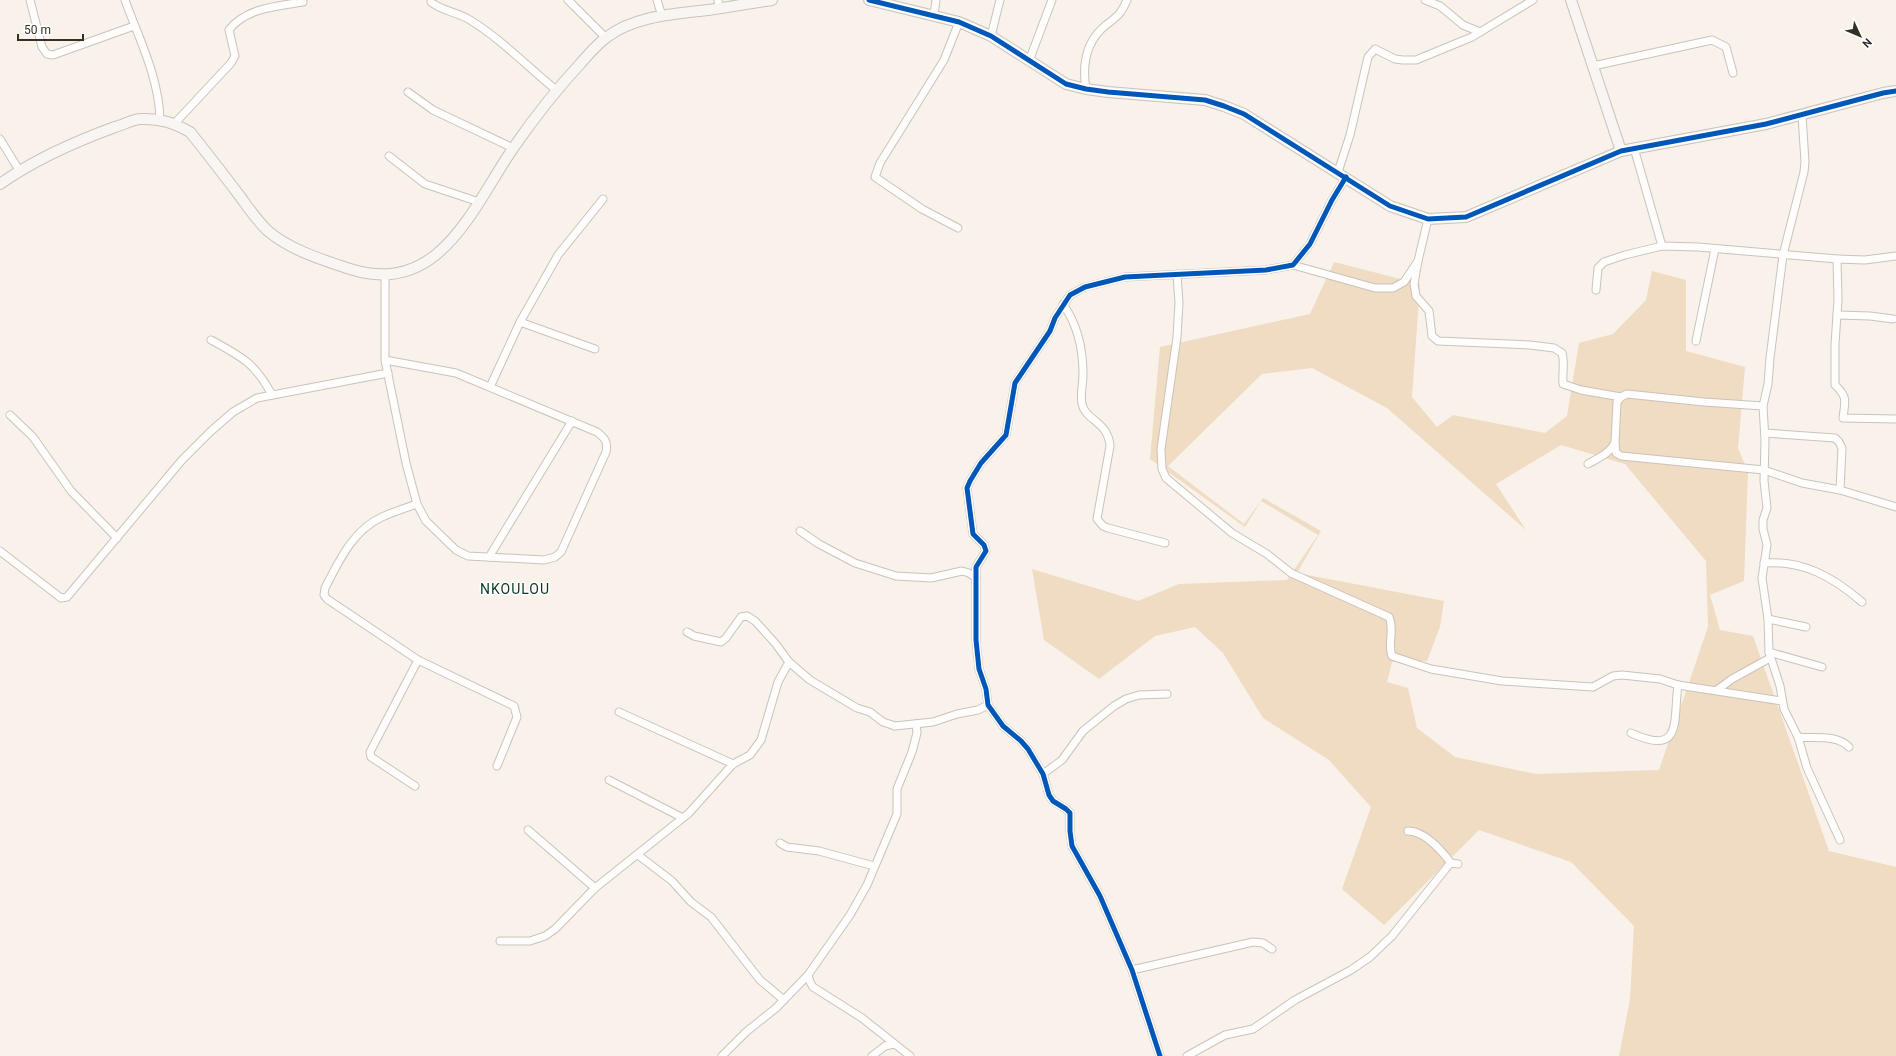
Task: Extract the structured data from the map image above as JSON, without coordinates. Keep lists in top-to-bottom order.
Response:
{
  "districts": ["NKOULOU"],
  "scale_bar": "50 m",
  "north": "bottom right"
}
